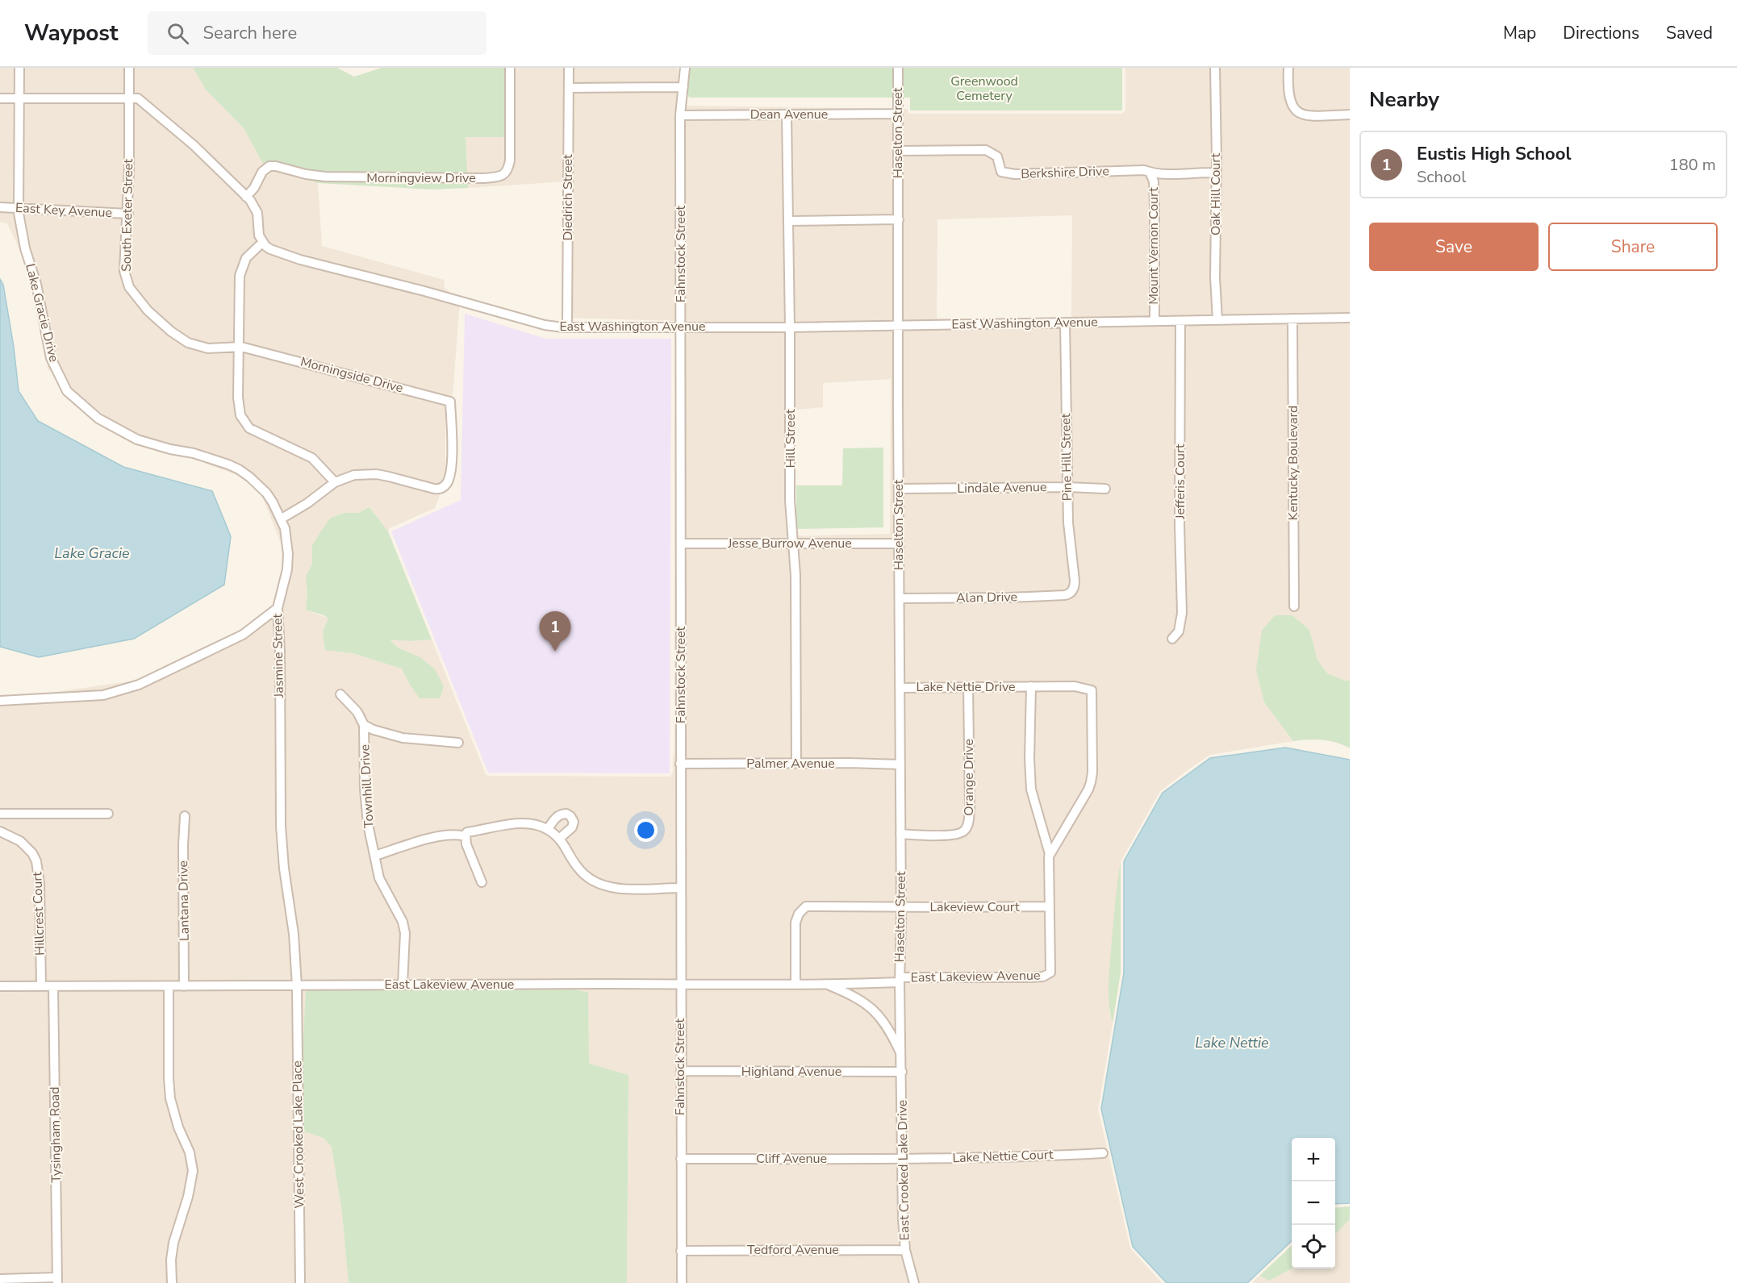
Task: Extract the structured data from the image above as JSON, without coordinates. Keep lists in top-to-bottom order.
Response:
{
  "streets": {
    "street": [
      "Dean Avenue",
      "Haselton Street",
      "Berkshire Drive",
      "Morningview Drive",
      "Oak Hill Court",
      "Diedrich Street",
      "East Key Avenue",
      "South Exeter Street",
      "Mount Vernon Court",
      "Fahnstock Street",
      "Lake Gracie Drive",
      "East Washington Avenue",
      "Morningside Drive",
      "Hill Street",
      "Pine Hill Street",
      "Kentucky Boulevard",
      "Jefferis Court",
      "Lindale Avenue",
      "Jesse Burrow Avenue",
      "Alan Drive",
      "Jasmine Street",
      "Lake Nettie Drive",
      "Palmer Avenue",
      "Orange Drive",
      "Townhill Drive",
      "Lantana Drive",
      "Lakeview Court",
      "Hillcrest Court",
      "East Lakeview Avenue",
      "Highland Avenue",
      "Tysingham Road",
      "West Crooked Lake Place",
      "Lake Nettie Court",
      "Cliff Avenue",
      "East Crooked Lake Drive",
      "Tedford Avenue"
    ]
  },
  "crossings": [
    ["Dean Avenue", "Haselton Street"],
    ["Dean Avenue", "Fahnstock Street"],
    ["Dean Avenue", "Hill Street"],
    ["Haselton Street", "Berkshire Drive"],
    ["Haselton Street", "East Washington Avenue"],
    ["Haselton Street", "Lindale Avenue"],
    ["Haselton Street", "Jesse Burrow Avenue"],
    ["Haselton Street", "Alan Drive"],
    ["Haselton Street", "Lake Nettie Drive"],
    ["Haselton Street", "Palmer Avenue"],
    ["Haselton Street", "Orange Drive"],
    ["Haselton Street", "Lakeview Court"],
    ["Haselton Street", "East Lakeview Avenue"],
    ["Haselton Street", "East Crooked Lake Drive"],
    ["Berkshire Drive", "Oak Hill Court"],
    ["Berkshire Drive", "Mount Vernon Court"],
    ["Oak Hill Court", "East Washington Avenue"],
    ["Diedrich Street", "East Washington Avenue"],
    ["East Key Avenue", "South Exeter Street"],
    ["East Key Avenue", "Lake Gracie Drive"],
    ["South Exeter Street", "Morningside Drive"],
    ["Mount Vernon Court", "East Washington Avenue"],
    ["Fahnstock Street", "East Washington Avenue"],
    ["Fahnstock Street", "Jesse Burrow Avenue"],
    ["Fahnstock Street", "Palmer Avenue"],
    ["Fahnstock Street", "East Lakeview Avenue"],
    ["Fahnstock Street", "Highland Avenue"],
    ["Fahnstock Street", "Cliff Avenue"],
    ["Fahnstock Street", "Tedford Avenue"],
    ["Lake Gracie Drive", "Jasmine Street"],
    ["East Washington Avenue", "Hill Street"],
    ["East Washington Avenue", "Pine Hill Street"],
    ["East Washington Avenue", "Kentucky Boulevard"],
    ["East Washington Avenue", "Jefferis Court"],
    ["Hill Street", "Jesse Burrow Avenue"],
    ["Hill Street", "Palmer Avenue"],
    ["Pine Hill Street", "Lindale Avenue"],
    ["Pine Hill Street", "Alan Drive"],
    ["Jasmine Street", "East Lakeview Avenue"],
    ["Jasmine Street", "West Crooked Lake Place"],
    ["Lake Nettie Drive", "Orange Drive"],
    ["Townhill Drive", "East Lakeview Avenue"],
    ["Lantana Drive", "East Lakeview Avenue"],
    ["Lakeview Court", "East Lakeview Avenue"],
    ["Hillcrest Court", "East Lakeview Avenue"],
    ["East Lakeview Avenue", "Tysingham Road"],
    ["East Lakeview Avenue", "West Crooked Lake Place"],
    ["East Lakeview Avenue", "East Crooked Lake Drive"],
    ["Highland Avenue", "East Crooked Lake Drive"],
    ["Lake Nettie Court", "Cliff Avenue"],
    ["Lake Nettie Court", "East Crooked Lake Drive"],
    ["Cliff Avenue", "East Crooked Lake Drive"],
    ["East Crooked Lake Drive", "Tedford Avenue"]
  ],
  "water": ["Lake Gracie", "Lake Nettie"],
  "parks": ["Greenwood Cemetery"],
  "page": {
    "header": "Waypost",
    "search": "Search here",
    "nav": ["Map", "Directions", "Saved"],
    "heading": "Nearby",
    "list": [
      {
        "mark": "1",
        "name": "Eustis High School",
        "note": "School",
        "value": "180 m"
      }
    ],
    "buttons": ["Save", "Share"],
    "pins": "1",
    "map_buttons": ["+", "−"]
  }
}
